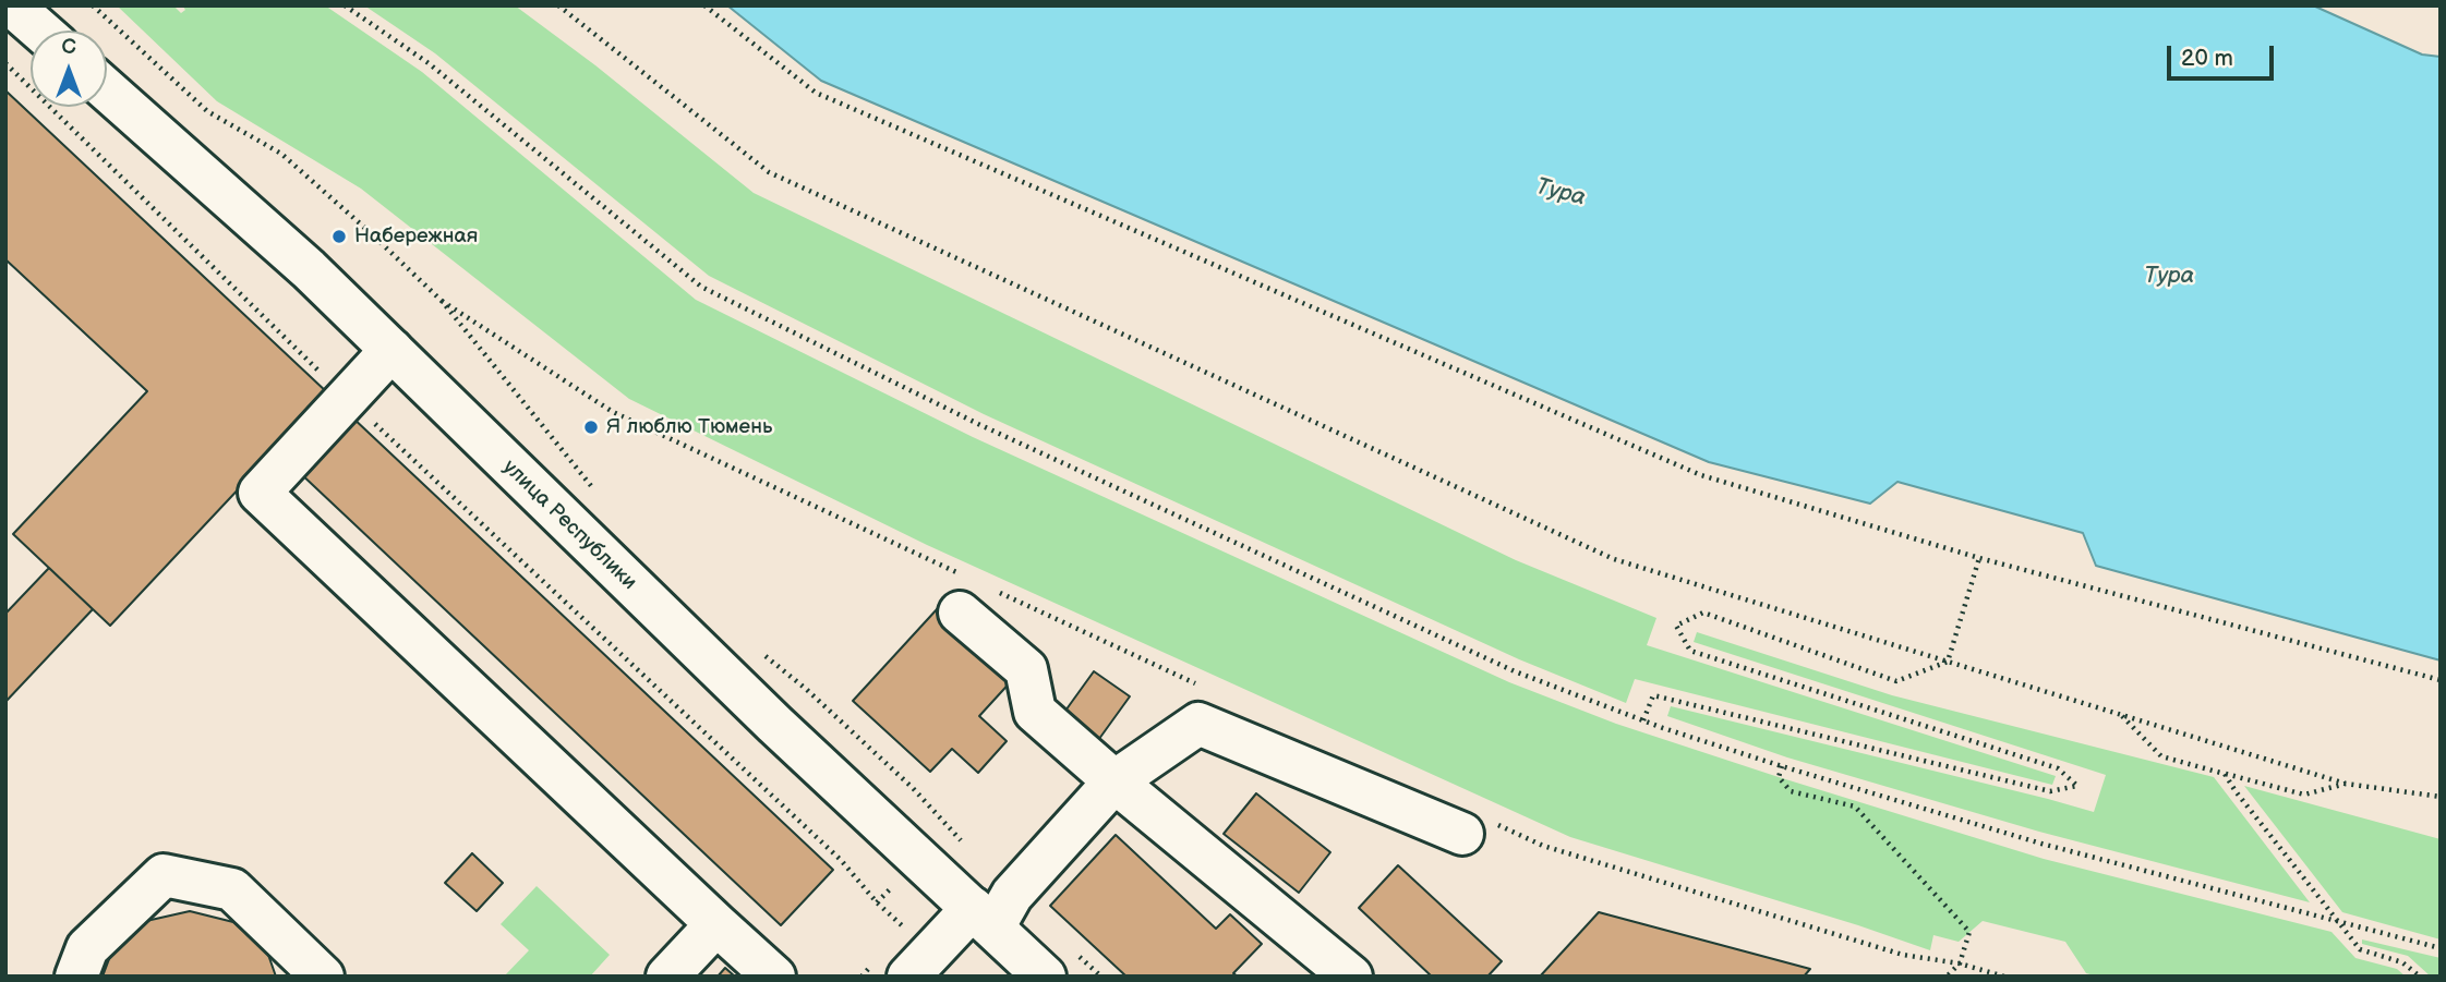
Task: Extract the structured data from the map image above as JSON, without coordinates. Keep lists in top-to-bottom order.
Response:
{
  "streets": {
    "main road": ["улица Республики"]
  },
  "water": ["Тура"],
  "places": ["Набережная", "Я люблю Тюмень"],
  "scale_bar": "20 m",
  "north": "top"
}
